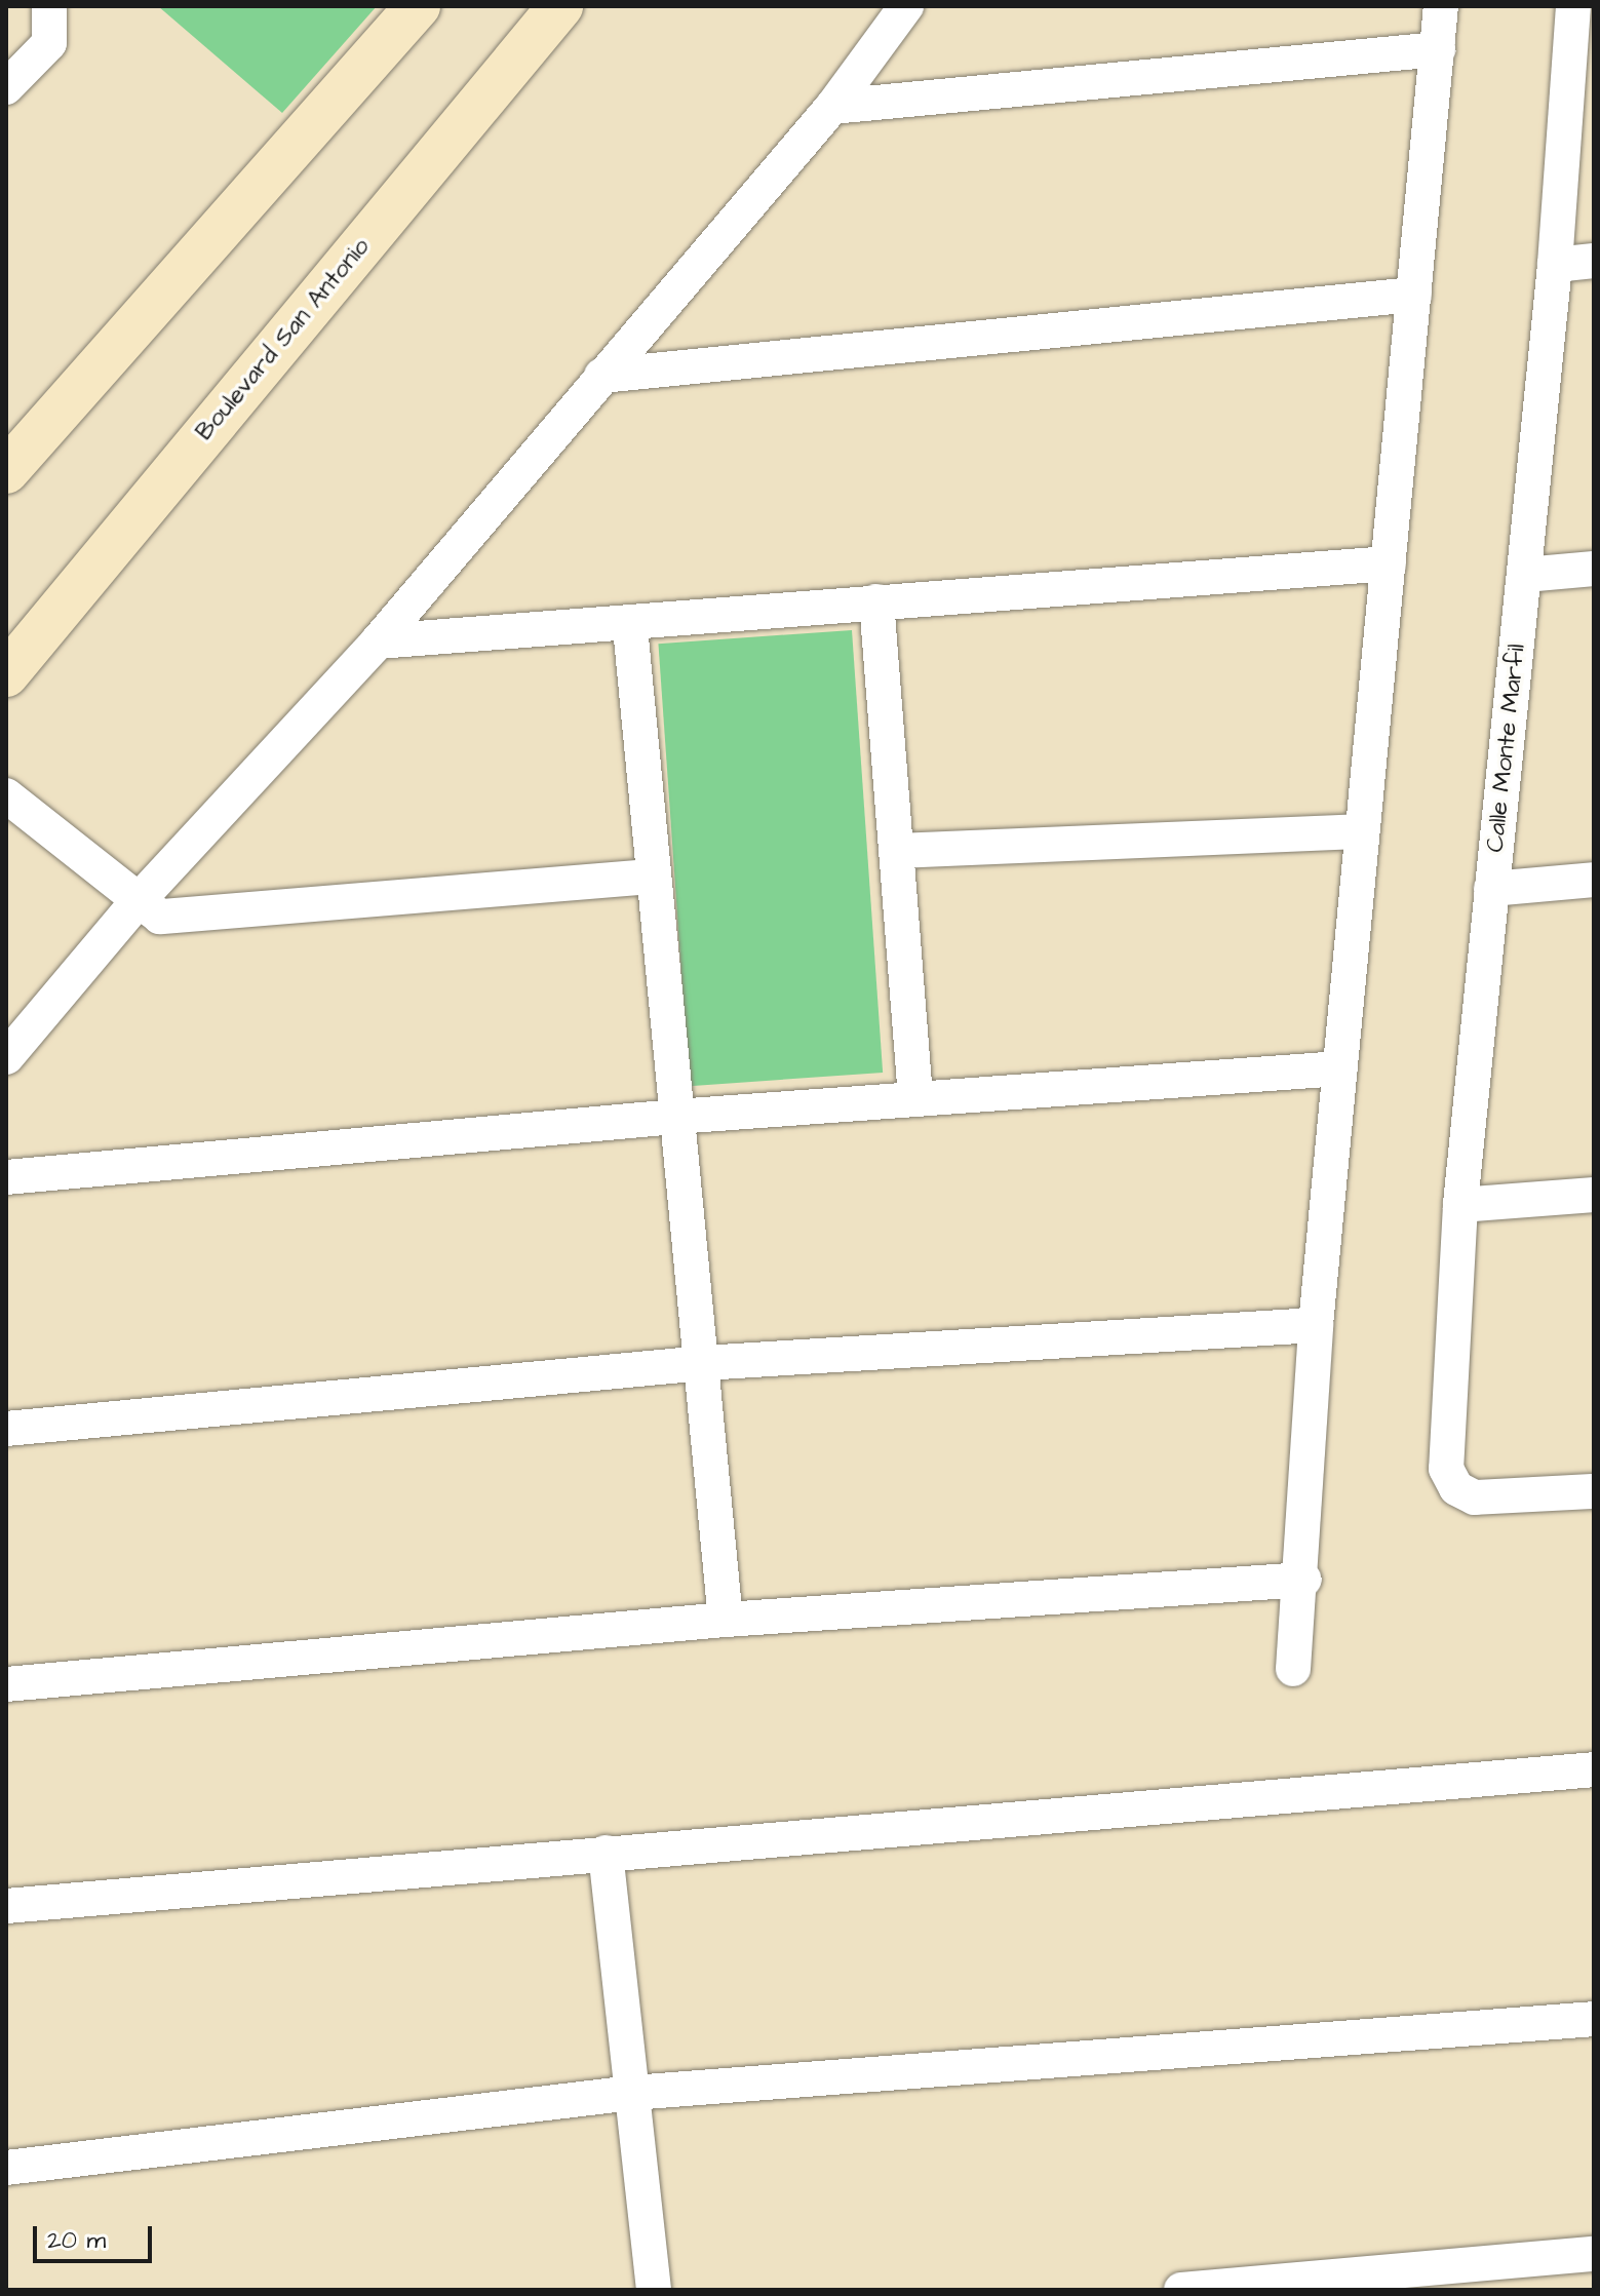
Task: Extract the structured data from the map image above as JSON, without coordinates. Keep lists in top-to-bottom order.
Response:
{
  "streets": {
    "street": ["Boulevard San Antonio", "Calle Monte Marfil"]
  },
  "scale_bar": "20 m"
}
